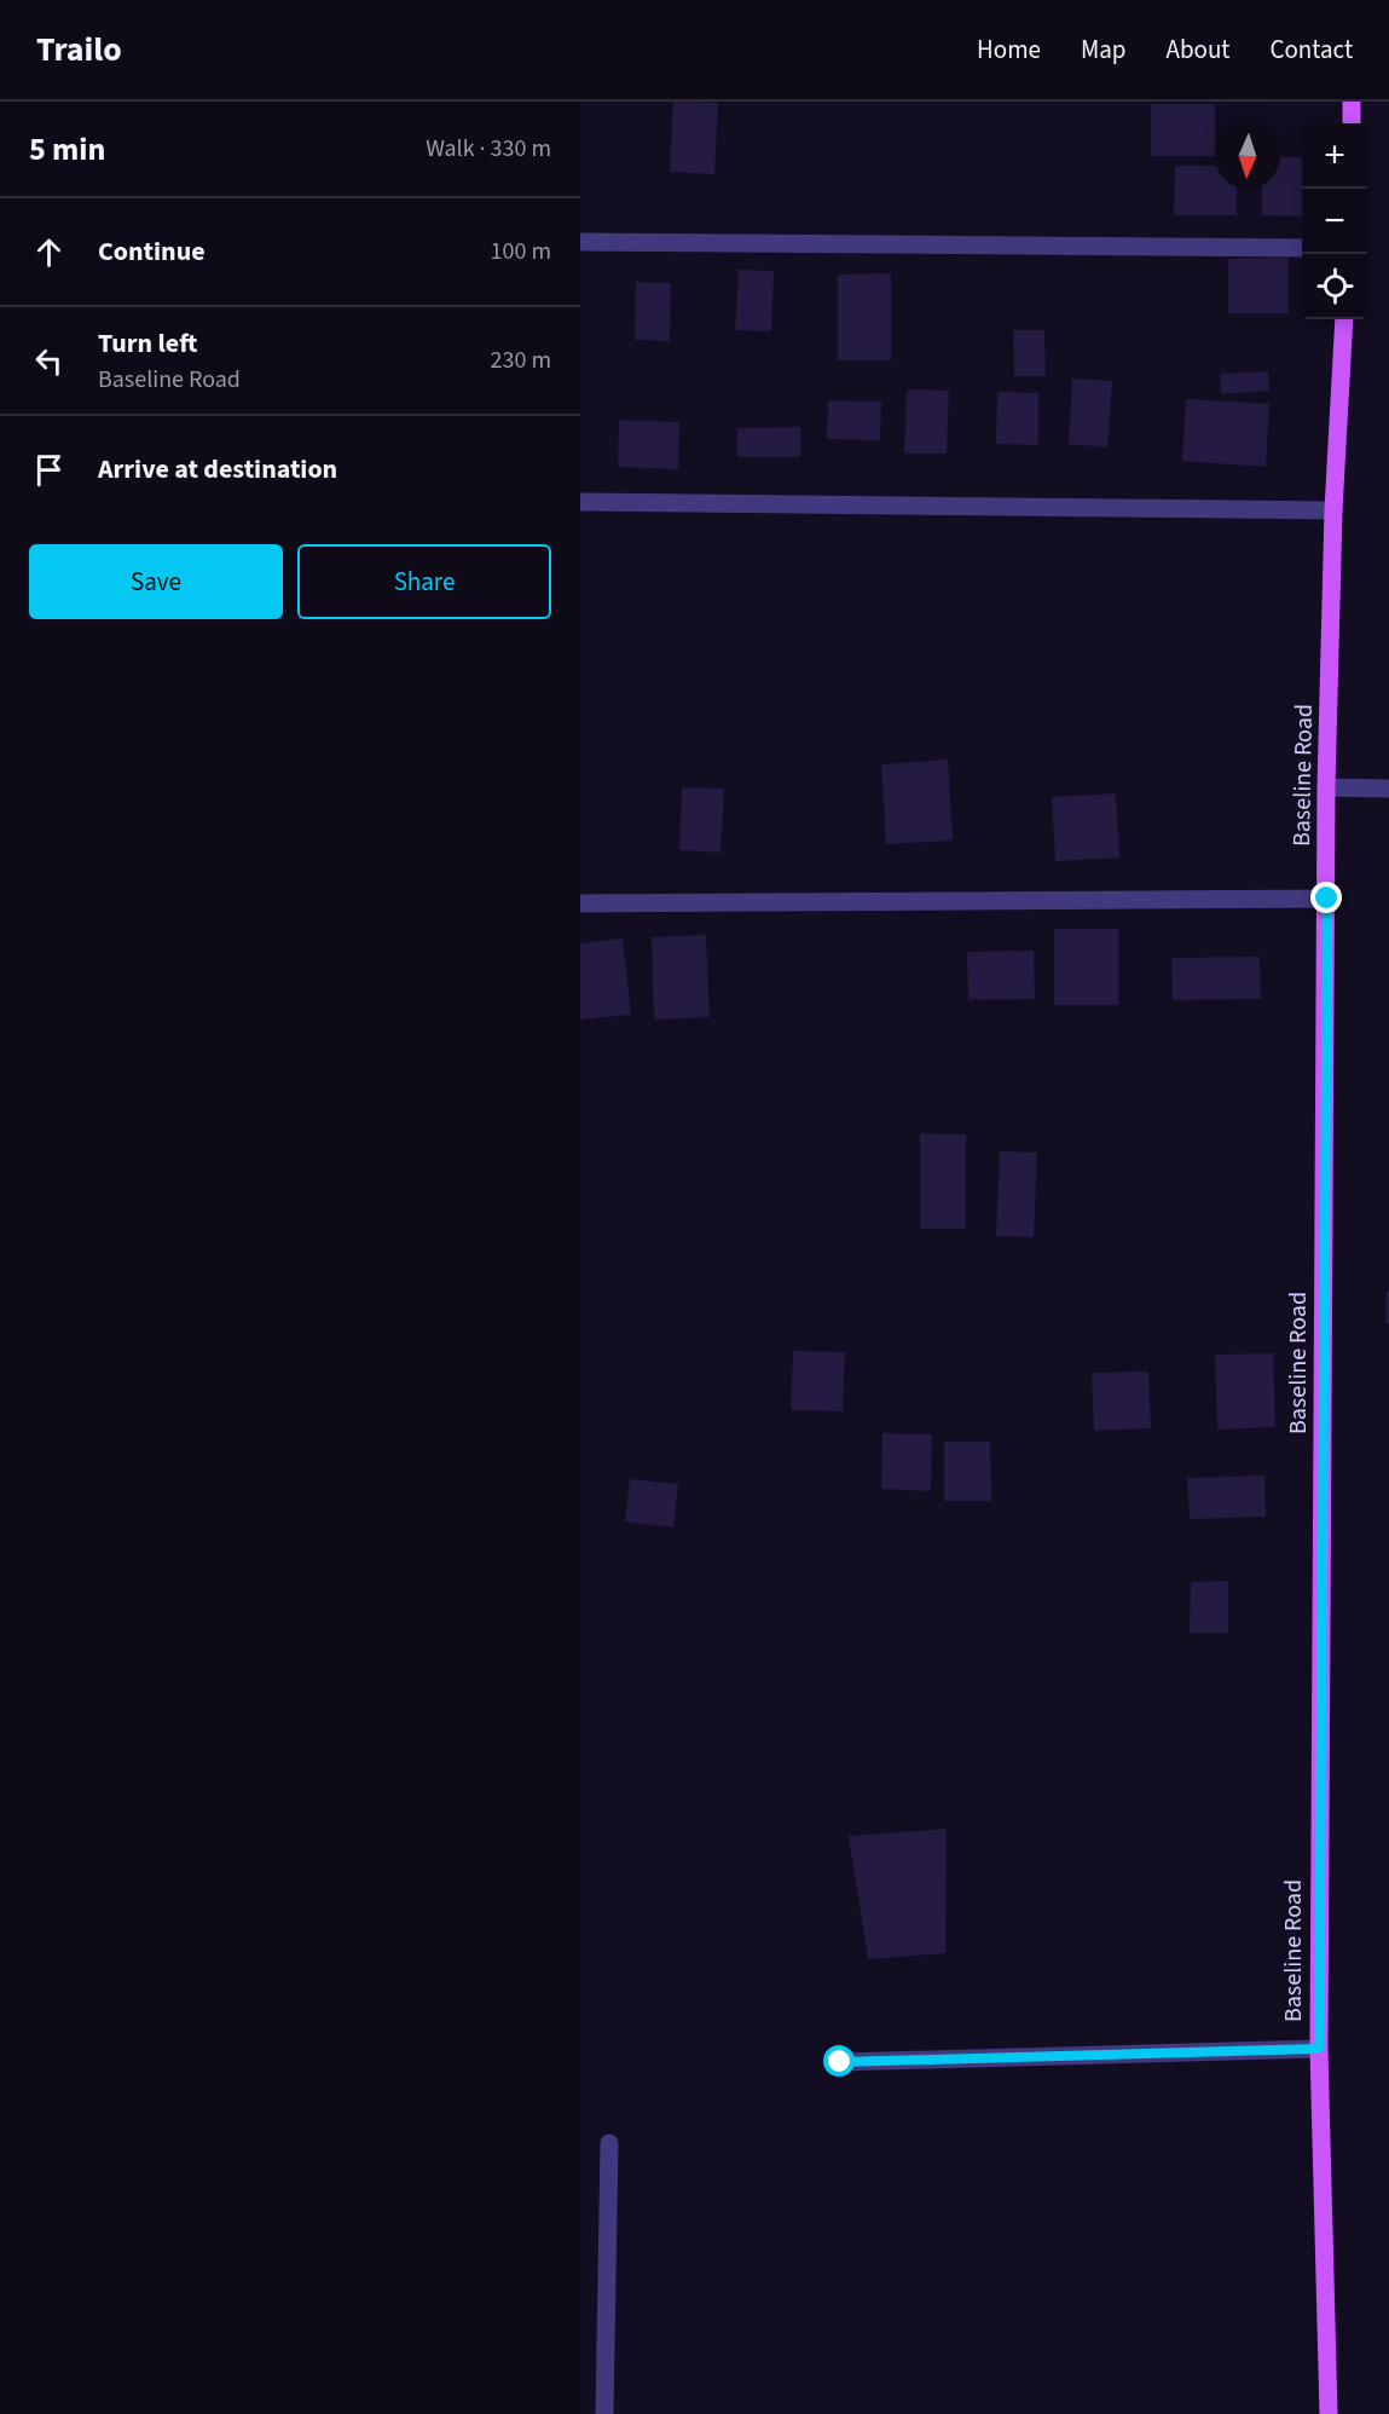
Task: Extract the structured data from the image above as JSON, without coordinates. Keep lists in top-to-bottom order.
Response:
{
  "streets": {
    "main road": ["Baseline Road"]
  },
  "north": "bottom",
  "page": {
    "header": "Trailo",
    "nav": [
      "Home",
      "Map",
      "About",
      "Contact"
    ],
    "heading": ["5 min", "Walk · 330 m"],
    "map_buttons": ["+", "−"],
    "list": [
      ["Continue", "100 m"],
      ["Turn left", "Baseline Road", "230 m"],
      "Arrive at destination"
    ],
    "buttons": ["Save", "Share"]
  }
}
